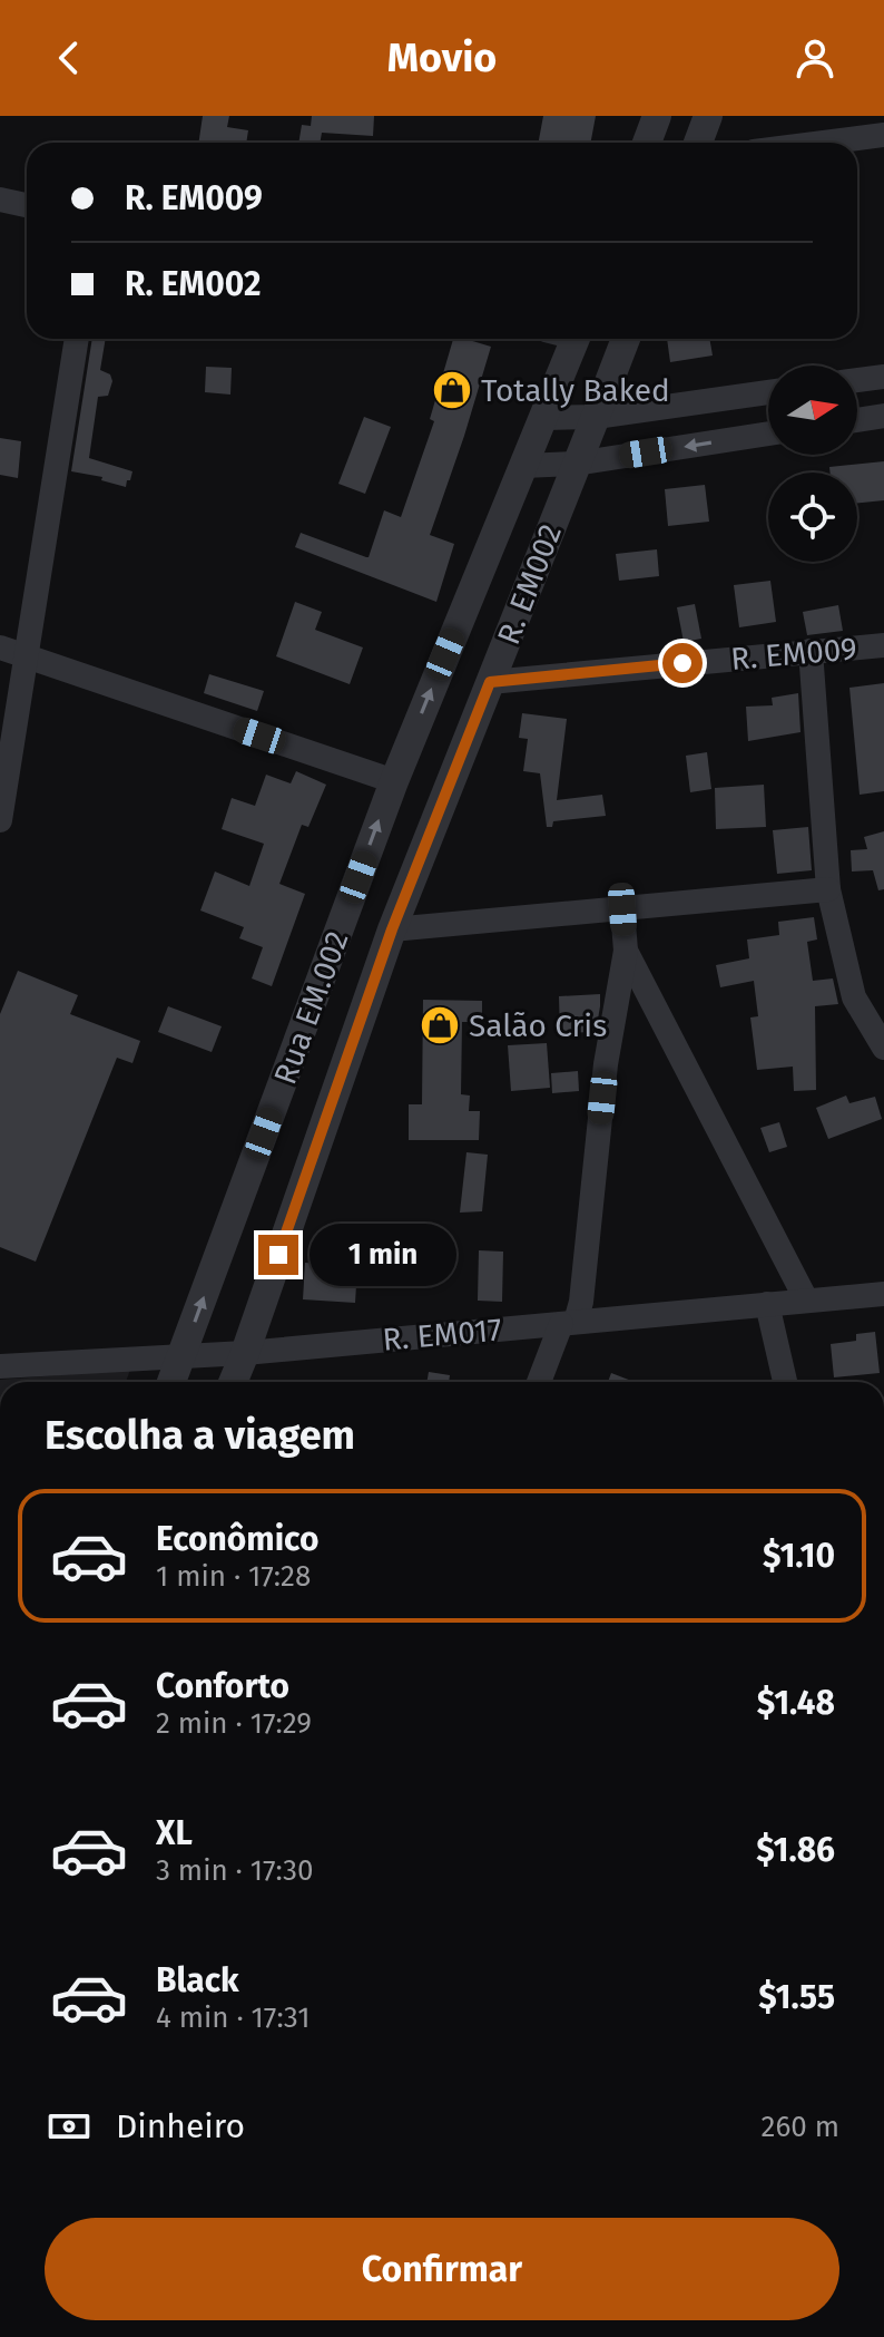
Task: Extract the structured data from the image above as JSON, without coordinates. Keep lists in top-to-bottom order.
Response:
{
  "streets": {
    "street": [
      "R. EM002",
      "R. EM009",
      "Rua EM.002",
      "R. EM017"
    ]
  },
  "crossings": [
    ["R. EM002", "R. EM009"],
    ["R. EM002", "R. EM017"],
    ["Rua EM.002", "R. EM017"]
  ],
  "one_way": ["Rua EM.002"],
  "places": {
    "shop": ["Totally Baked", "Salão Cris"]
  },
  "north": "right",
  "page": {
    "header": "Movio",
    "banner": ["R. EM009", "R. EM002"],
    "bubble": "1 min",
    "heading": "Escolha a viagem",
    "list": [
      {
        "name": "Econômico",
        "note": "1 min · 17:28",
        "value": "$1.10"
      },
      {
        "name": "Conforto",
        "note": "2 min · 17:29",
        "value": "$1.48"
      },
      {
        "name": "XL",
        "note": "3 min · 17:30",
        "value": "$1.86"
      },
      {
        "name": "Black",
        "note": "4 min · 17:31",
        "value": "$1.55"
      }
    ],
    "pay": ["Dinheiro", "260 m"],
    "buttons": "Confirmar"
  }
}
